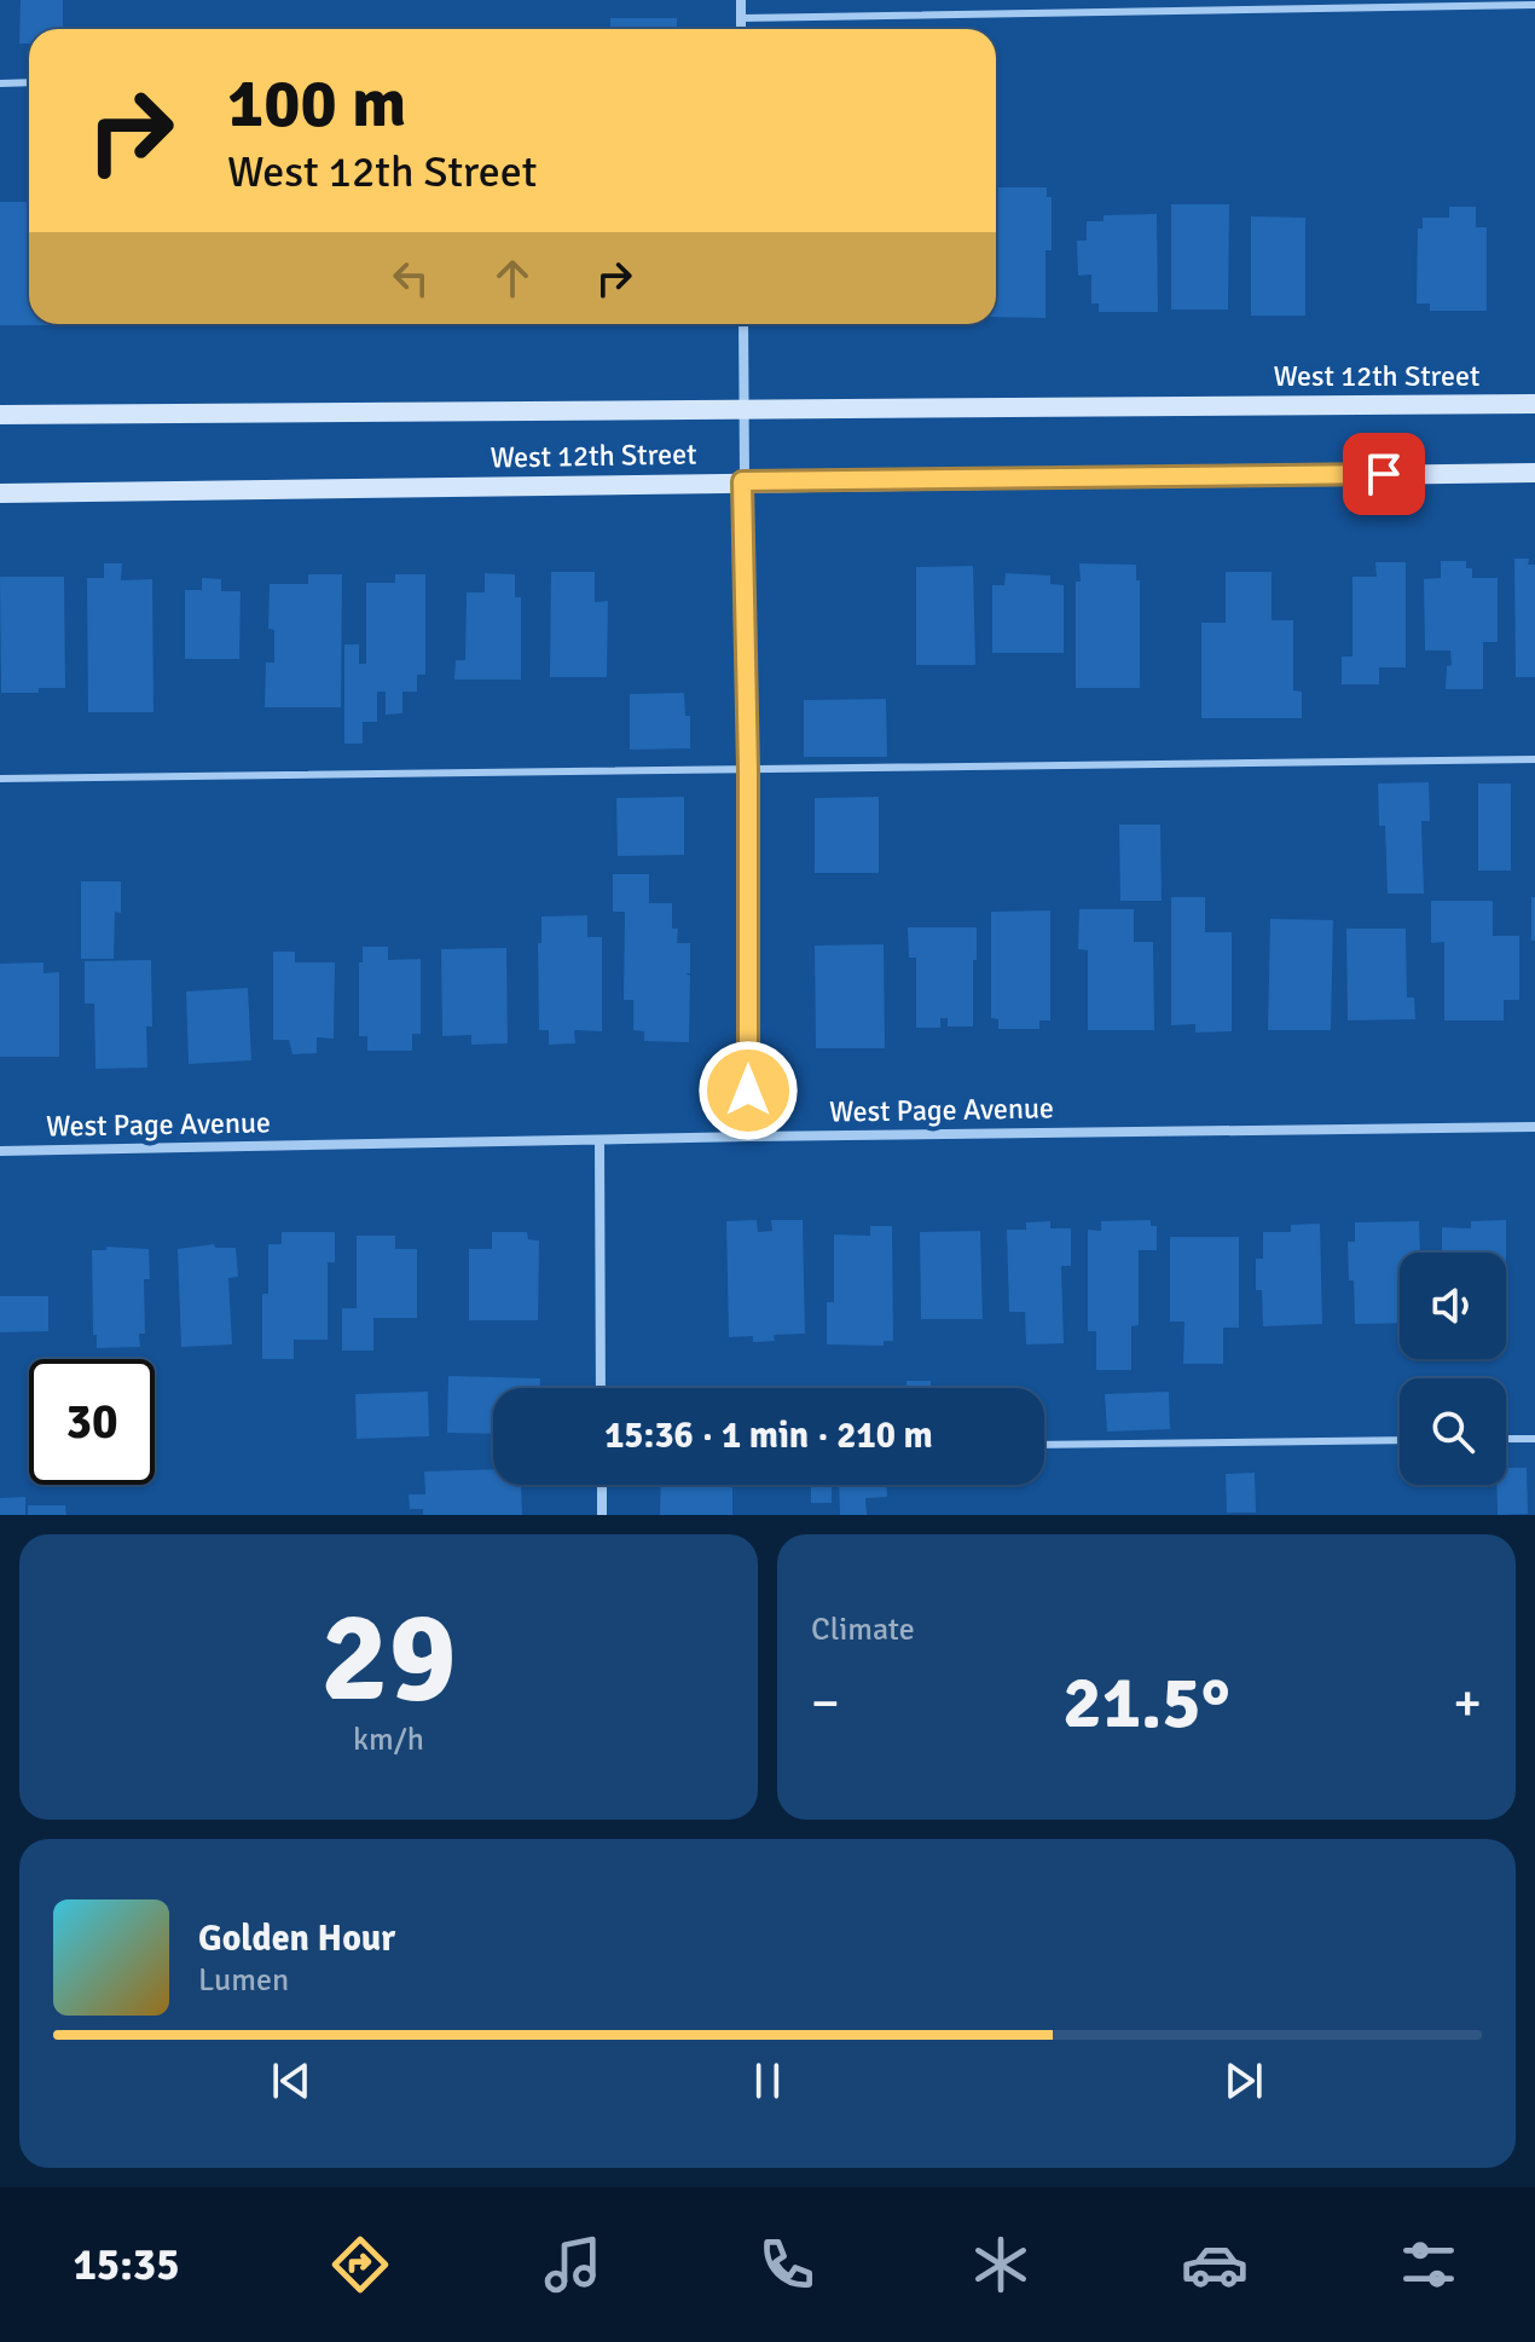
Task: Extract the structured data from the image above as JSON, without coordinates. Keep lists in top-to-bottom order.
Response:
{
  "streets": {
    "main road": ["West 12th Street"],
    "street": ["West Page Avenue"]
  },
  "page": {
    "turn": ["100 m", "West 12th Street"],
    "limit": "30",
    "trip": "15:36 · 1 min · 210 m",
    "tile": [
      ["29", "km/h"],
      "Climate"
    ],
    "heat": ["−", "21.5°", "+"],
    "song": ["Golden Hour", "Lumen"],
    "tabs": "15:35"
  }
}
